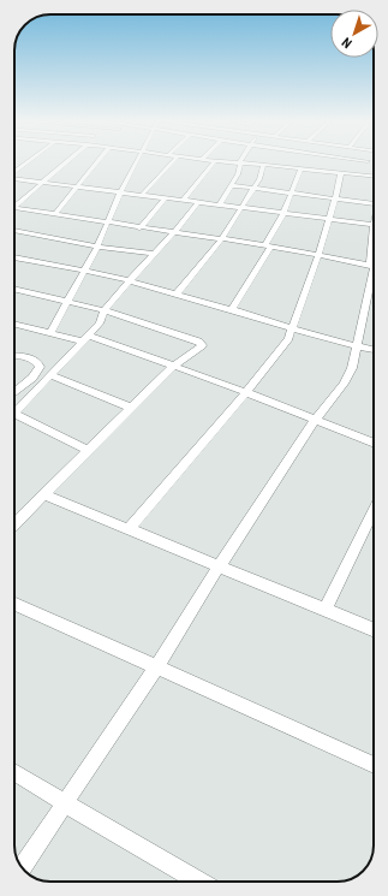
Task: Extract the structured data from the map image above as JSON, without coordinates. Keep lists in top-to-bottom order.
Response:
{
  "north": "bottom left"
}
